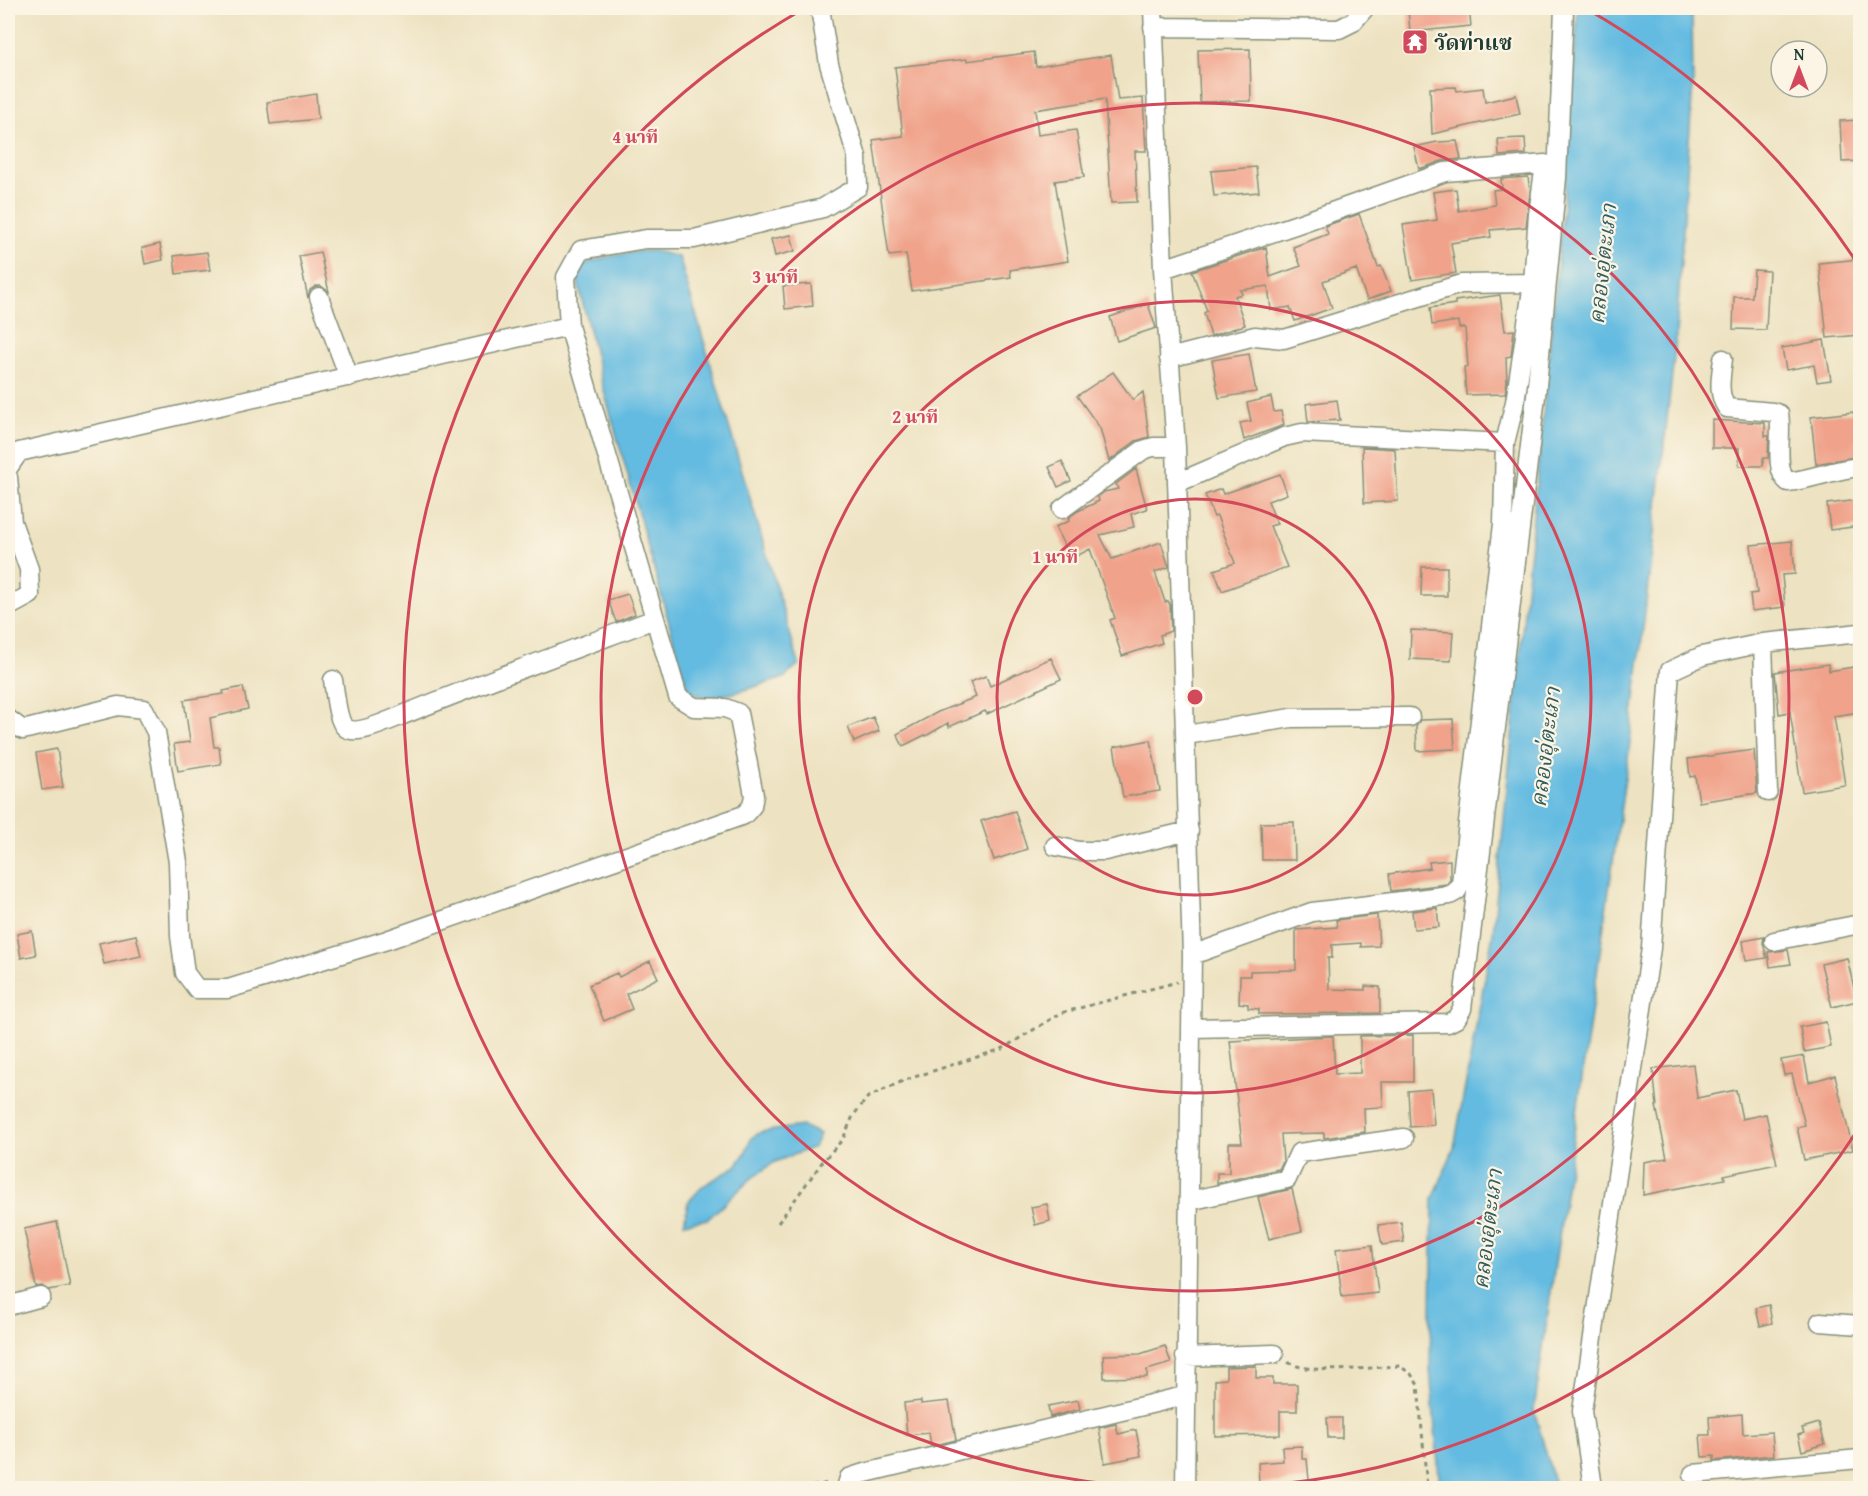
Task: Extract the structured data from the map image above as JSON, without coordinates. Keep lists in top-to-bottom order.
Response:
{
  "water": ["คลองอุ่ตะเภา"],
  "places": {
    "temple": ["วัดท่าแซ"]
  },
  "north": "top",
  "rings": [
    "4 นาที",
    "3 นาที",
    "2 นาที",
    "1 นาที"
  ]
}
